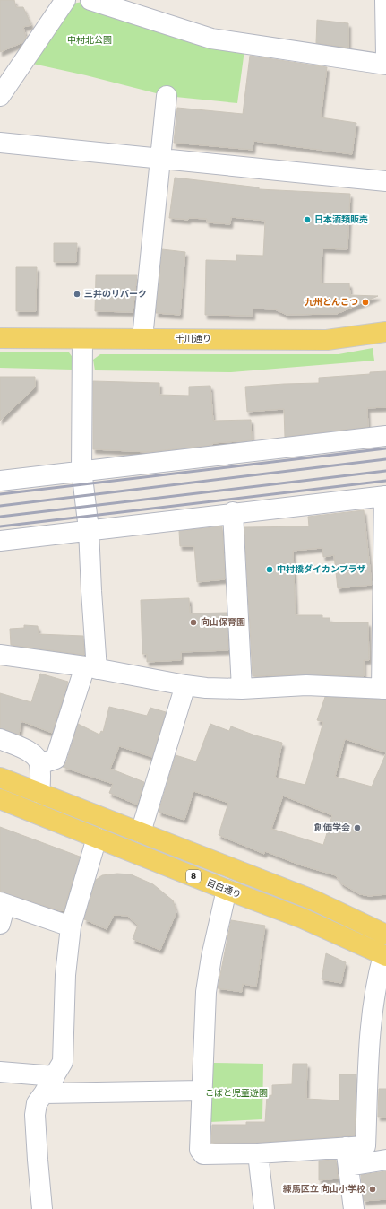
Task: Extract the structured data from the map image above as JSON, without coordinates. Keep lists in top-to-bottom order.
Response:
{
  "streets": {
    "main road": ["千川通り", "8", "目白通り"]
  },
  "parks": ["中村北公園", "こばと児童遊園"],
  "places": [
    "日本酒類販売",
    "三井のリパーク",
    "九州とんこつ",
    "中村橋ダイカンプラザ",
    "向山保育園",
    "創価学会",
    "練馬区立 向山小学校"
  ]
}
